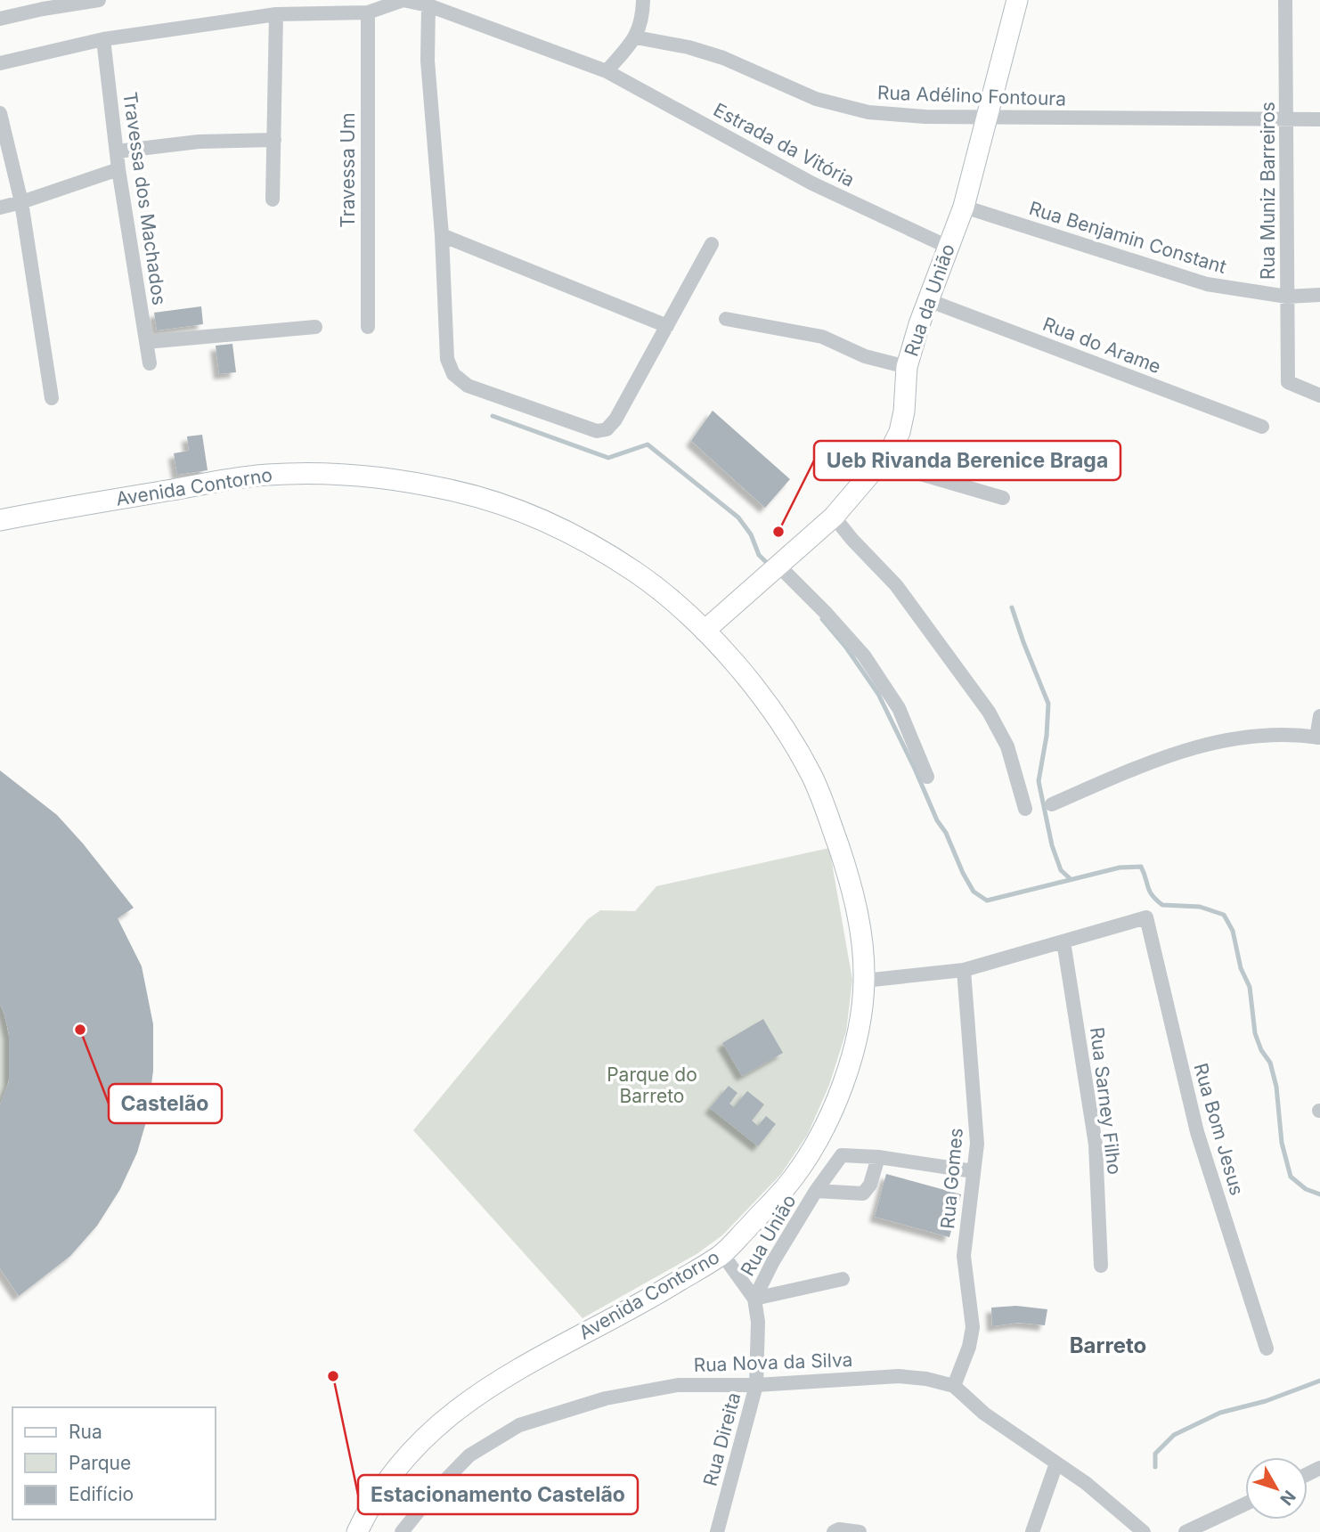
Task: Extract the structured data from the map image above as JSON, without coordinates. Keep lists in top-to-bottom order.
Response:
{
  "streets": {
    "street": [
      "Rua Adélino Fontoura",
      "Estrada da Vitória",
      "Travessa Um",
      "Rua Muniz Barreiros",
      "Travessa dos Machados",
      "Rua Benjamin Constant",
      "Rua da União",
      "Rua do Arame",
      "Avenida Contorno",
      "Rua Sarney Filho",
      "Rua Bom Jesus",
      "Rua Gomes",
      "Rua União",
      "Rua Nova da Silva",
      "Rua Direita"
    ]
  },
  "crossings": [
    ["Rua Adélino Fontoura", "Rua Muniz Barreiros"],
    ["Rua Adélino Fontoura", "Rua da União"],
    ["Estrada da Vitória", "Travessa Um"],
    ["Estrada da Vitória", "Travessa dos Machados"],
    ["Estrada da Vitória", "Rua da União"],
    ["Rua Muniz Barreiros", "Rua Benjamin Constant"],
    ["Rua Benjamin Constant", "Rua da União"],
    ["Rua da União", "Rua do Arame"],
    ["Rua da União", "Avenida Contorno"],
    ["Avenida Contorno", "Rua Direita"],
    ["Rua Sarney Filho", "Rua Bom Jesus"],
    ["Rua Gomes", "Rua União"],
    ["Rua Gomes", "Rua Nova da Silva"],
    ["Rua União", "Rua Direita"],
    ["Rua Nova da Silva", "Rua Direita"]
  ],
  "districts": ["Barreto"],
  "parks": ["Parque do Barreto"],
  "places": ["Ueb Rivanda Berenice Braga", "Castelão", "Estacionamento Castelão"],
  "legend": ["Rua", "Parque", "Edifício"],
  "north": "bottom right"
}
